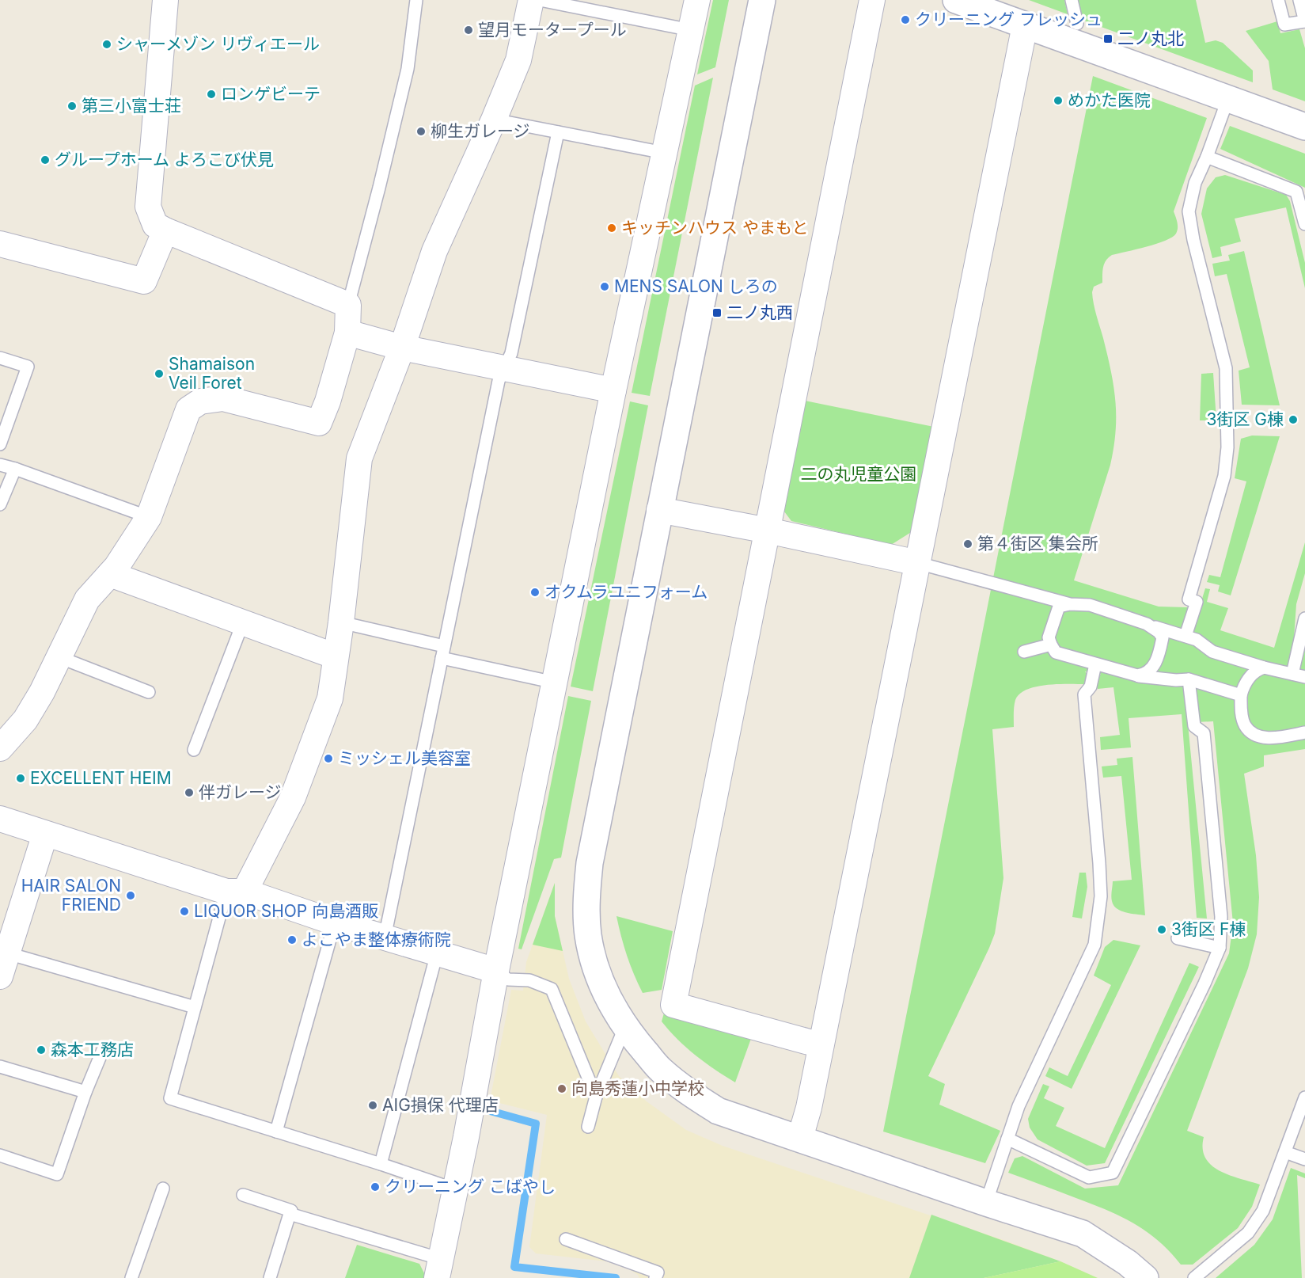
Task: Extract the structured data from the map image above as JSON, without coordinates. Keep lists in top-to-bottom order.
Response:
{
  "parks": ["二の丸児童公園"],
  "places": {
    "other": [
      "クリーニング フレッシュ",
      "望月モータープール",
      "シャーメゾン リヴィエール",
      "ロンゲビーテ",
      "めかた医院",
      "第三小富士荘",
      "柳生ガレージ",
      "グループホーム よろこび伏見",
      "キッチンハウス やまもと",
      "MENS SALON しろの",
      "Shamaison Veil Foret",
      "3街区 G棟",
      "第４街区 集会所",
      "オクムラユニフォーム",
      "ミッシェル美容室",
      "EXCELLENT HEIM",
      "伴ガレージ",
      "HAIR SALON FRIEND",
      "LIQUOR SHOP 向島酒販",
      "3街区 F棟",
      "よこやま整体療術院",
      "森本工務店",
      "向島秀蓮小中学校",
      "AIG損保 代理店",
      "クリーニング こばやし"
    ],
    "transit": ["二ノ丸北", "二ノ丸西"]
  }
}
